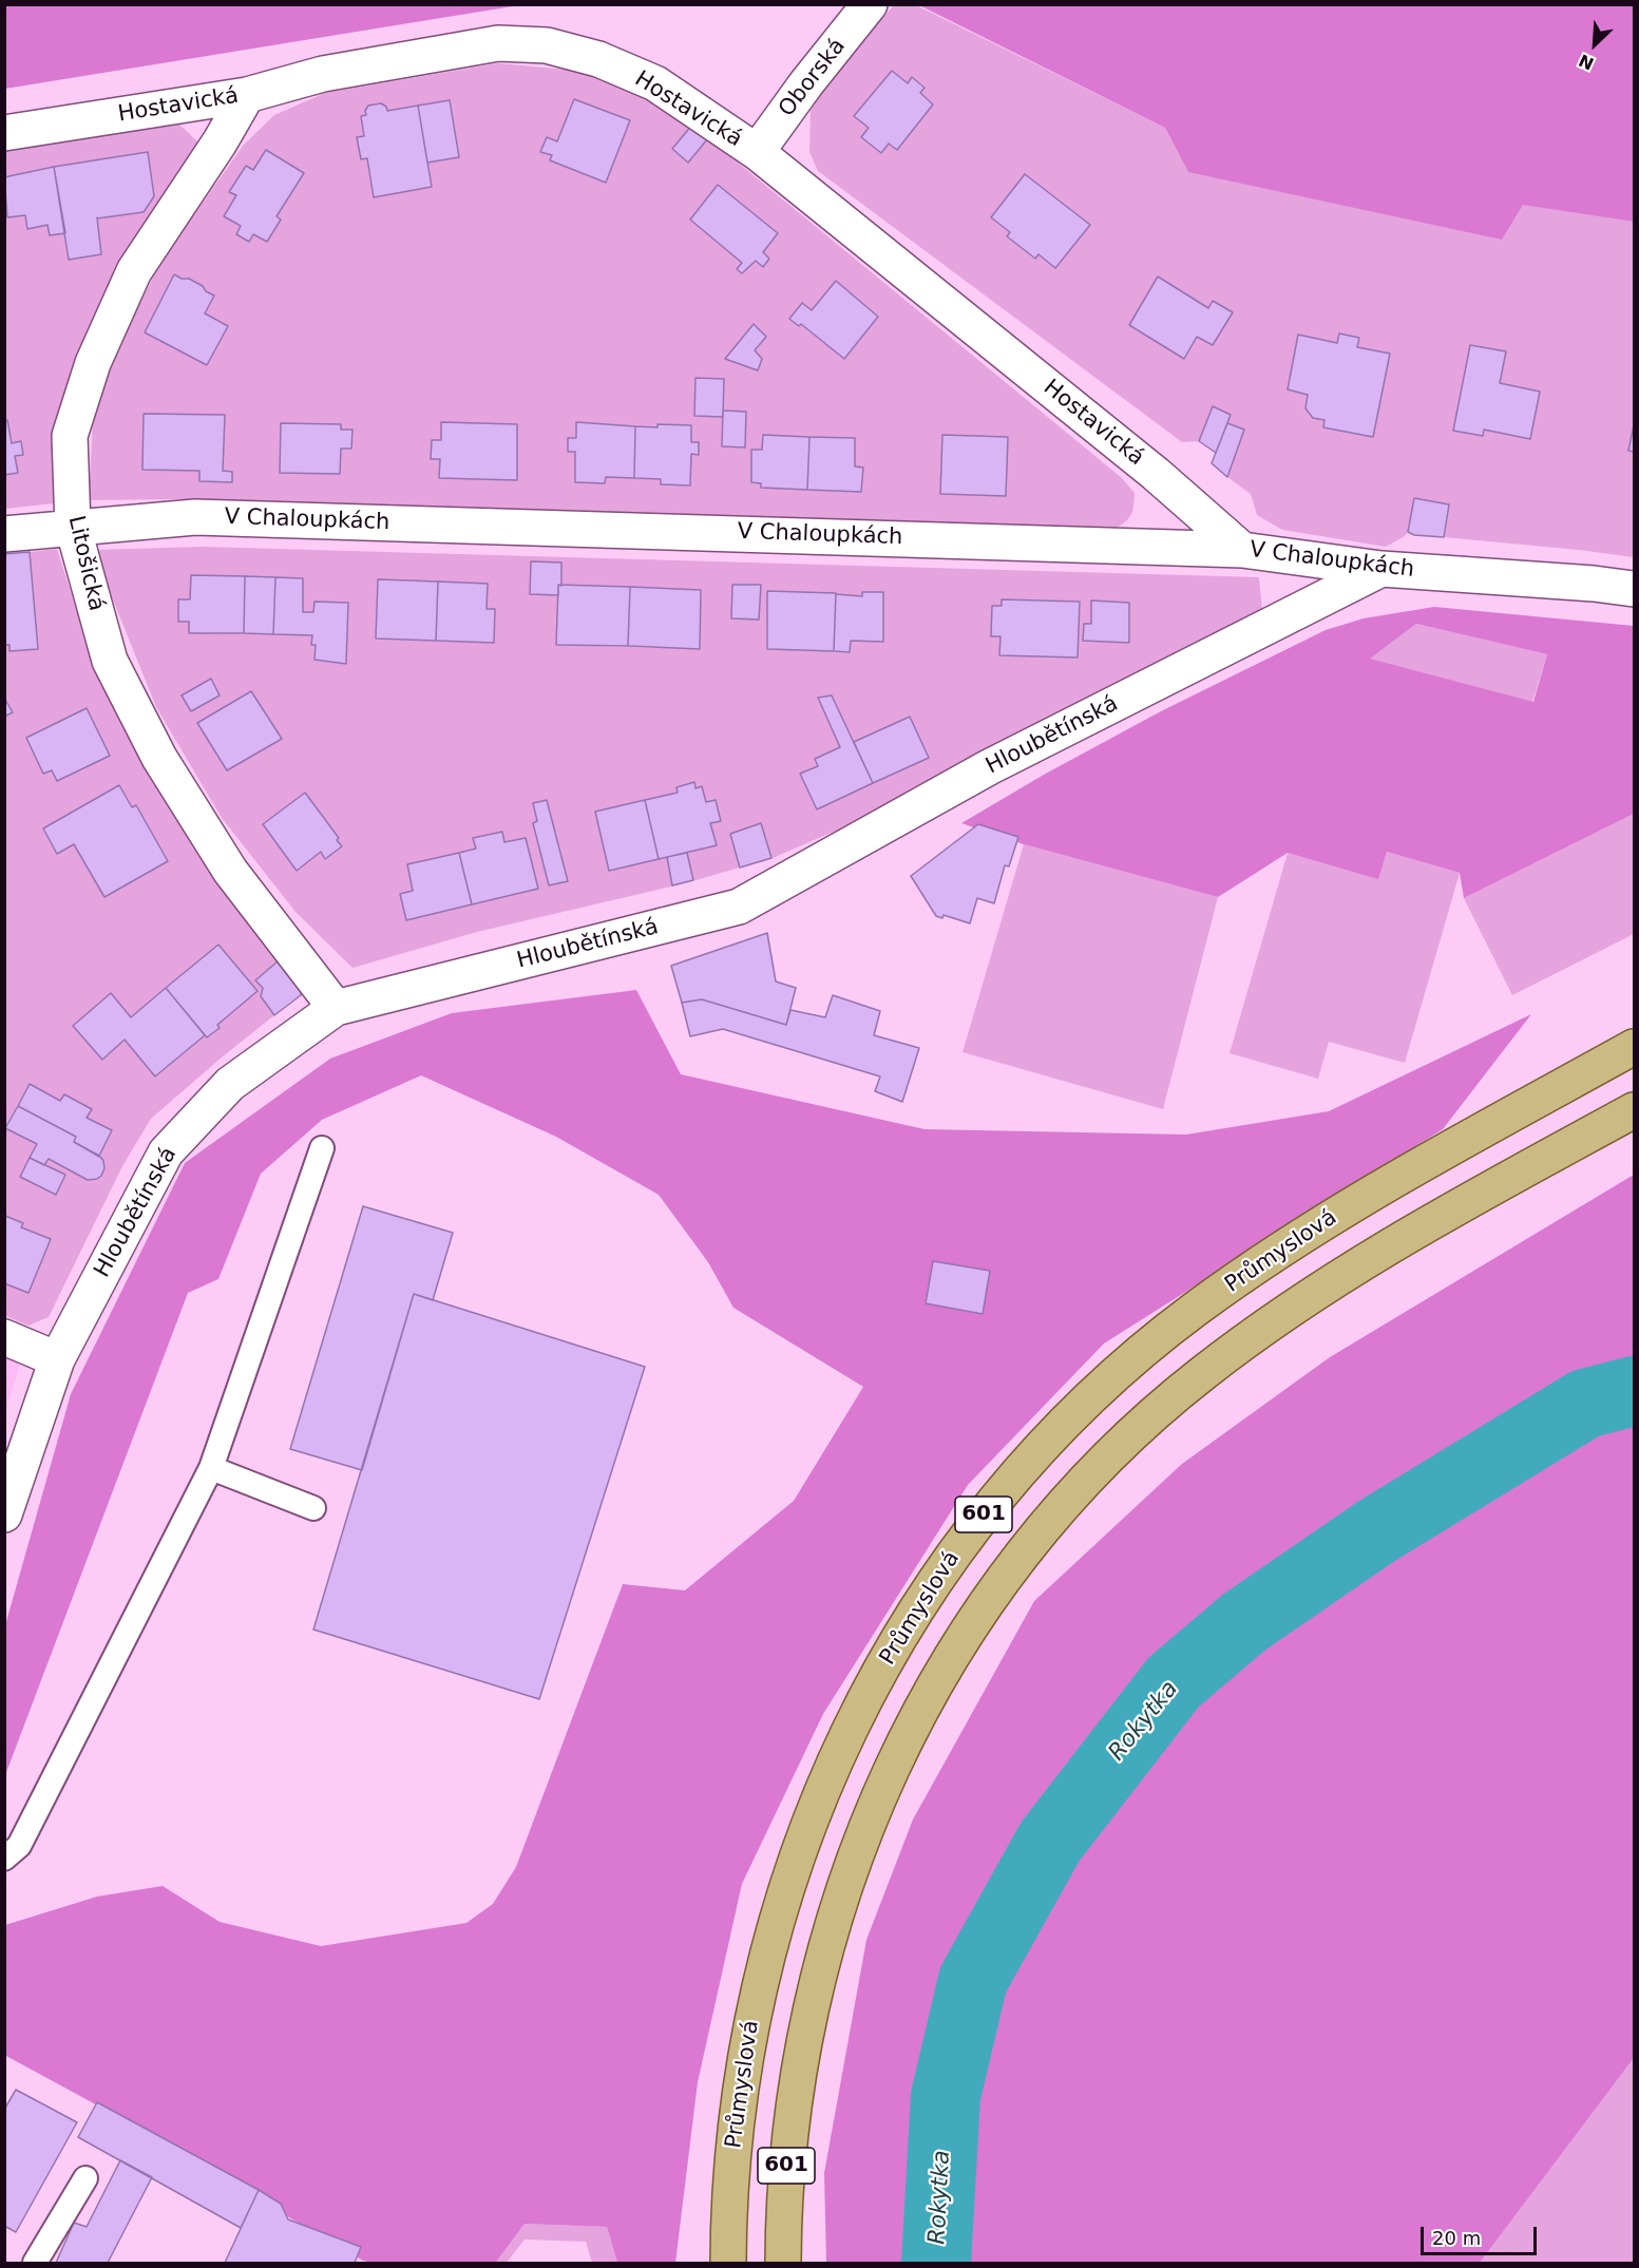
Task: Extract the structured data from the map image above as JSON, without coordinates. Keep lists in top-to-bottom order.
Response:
{
  "streets": {
    "main road": ["Průmyslová", "601"],
    "street": [
      "Oborská",
      "Hostavická",
      "V Chaloupkách",
      "Litošická",
      "Hloubětínská"
    ]
  },
  "crossings": [
    ["Oborská", "Hostavická"],
    ["Hostavická", "V Chaloupkách"],
    ["Hostavická", "Litošická"],
    ["V Chaloupkách", "Litošická"],
    ["V Chaloupkách", "Hloubětínská"],
    ["Litošická", "Hloubětínská"]
  ],
  "water": ["Rokytka"],
  "scale_bar": "20 m",
  "north": "bottom left"
}
